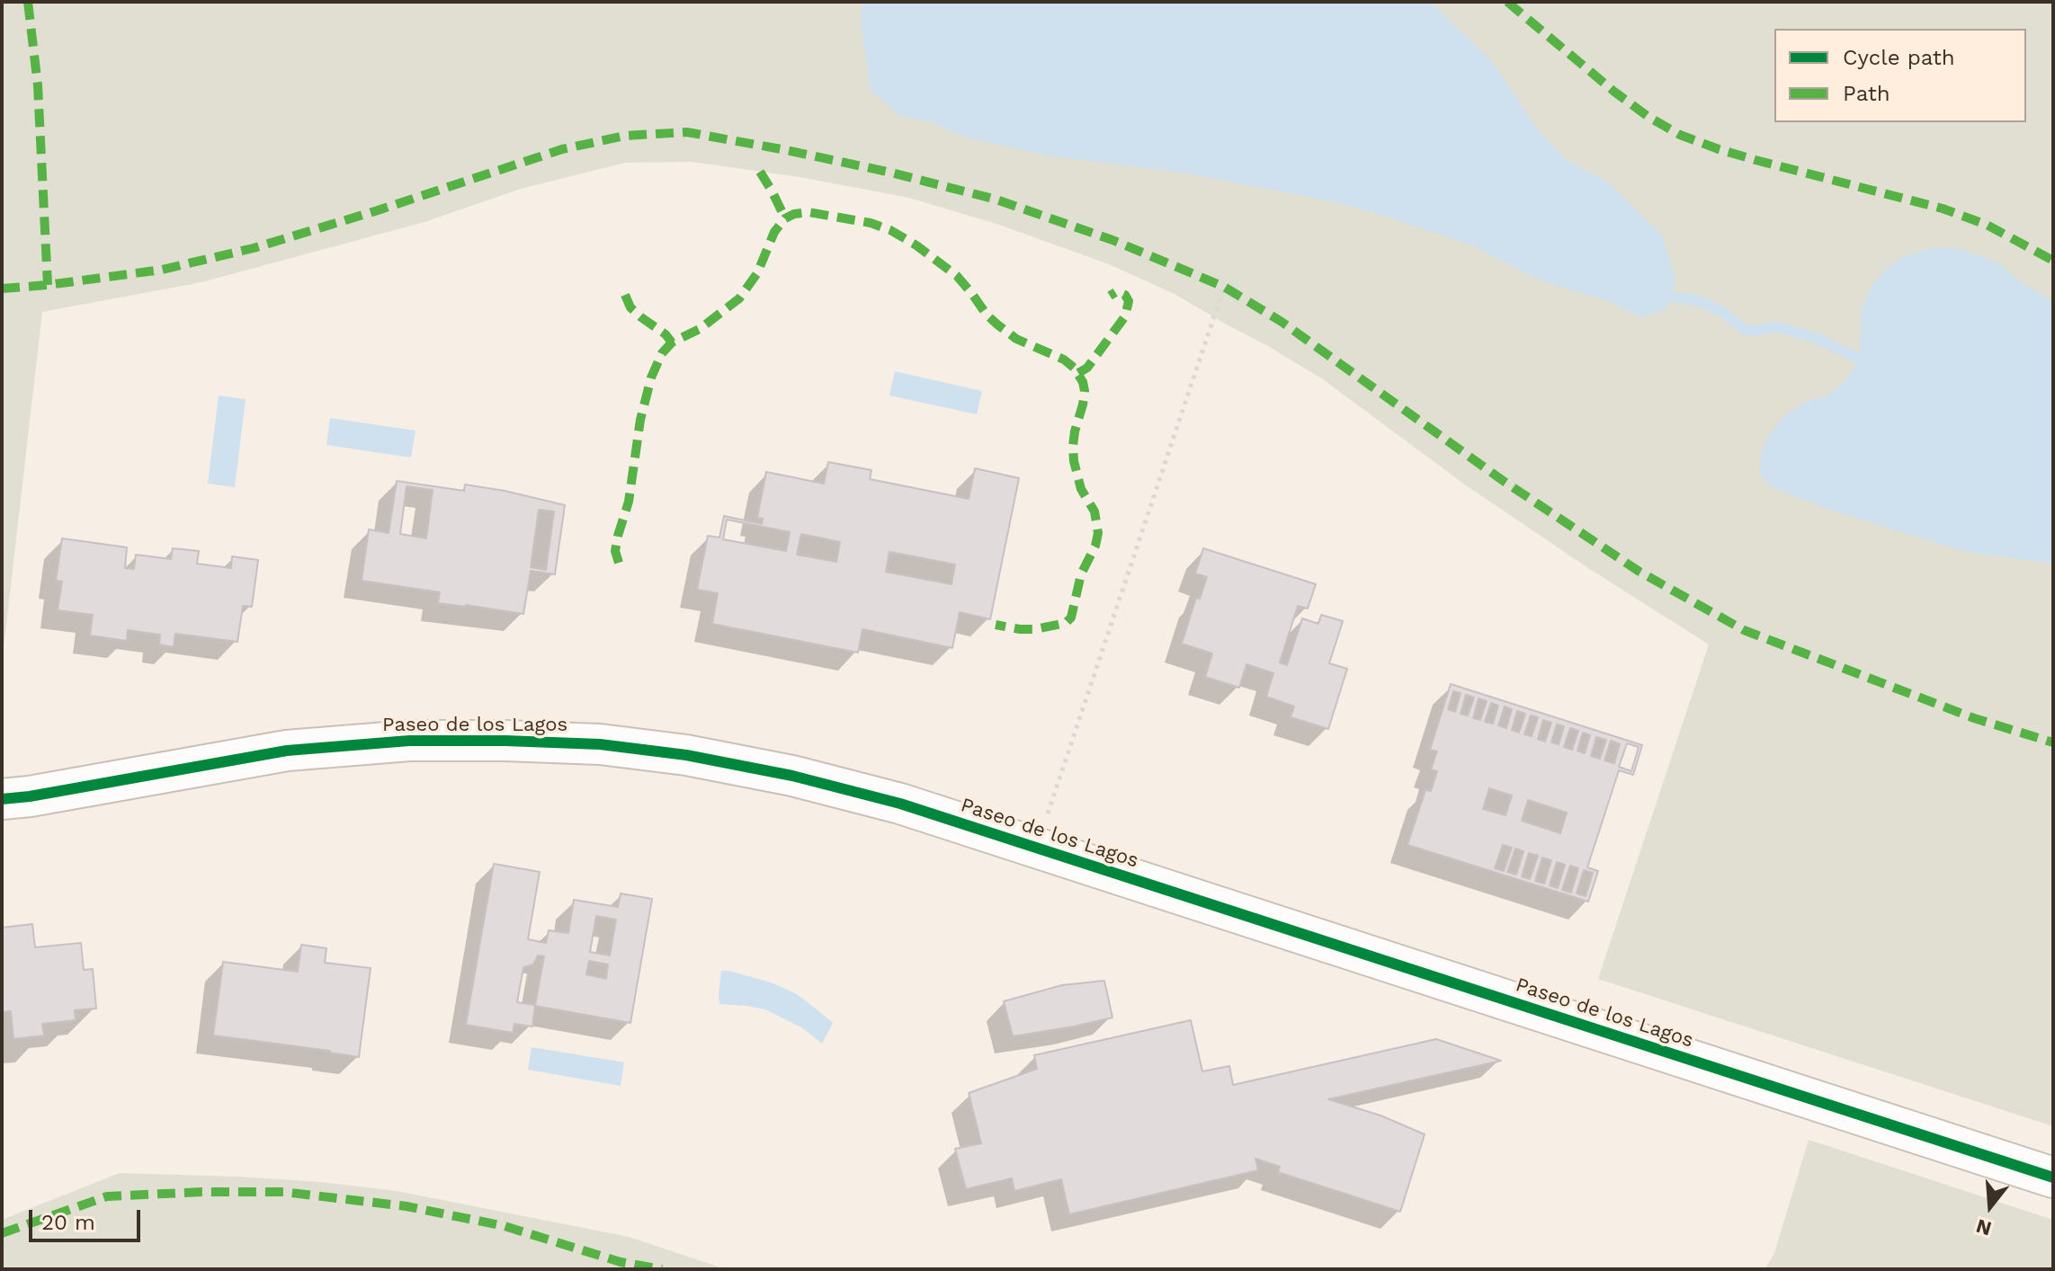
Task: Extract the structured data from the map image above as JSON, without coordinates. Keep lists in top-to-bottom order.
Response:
{
  "streets": {
    "street": ["Paseo de los Lagos"]
  },
  "legend": ["Cycle path", "Path"],
  "scale_bar": "20 m",
  "north": "bottom"
}
